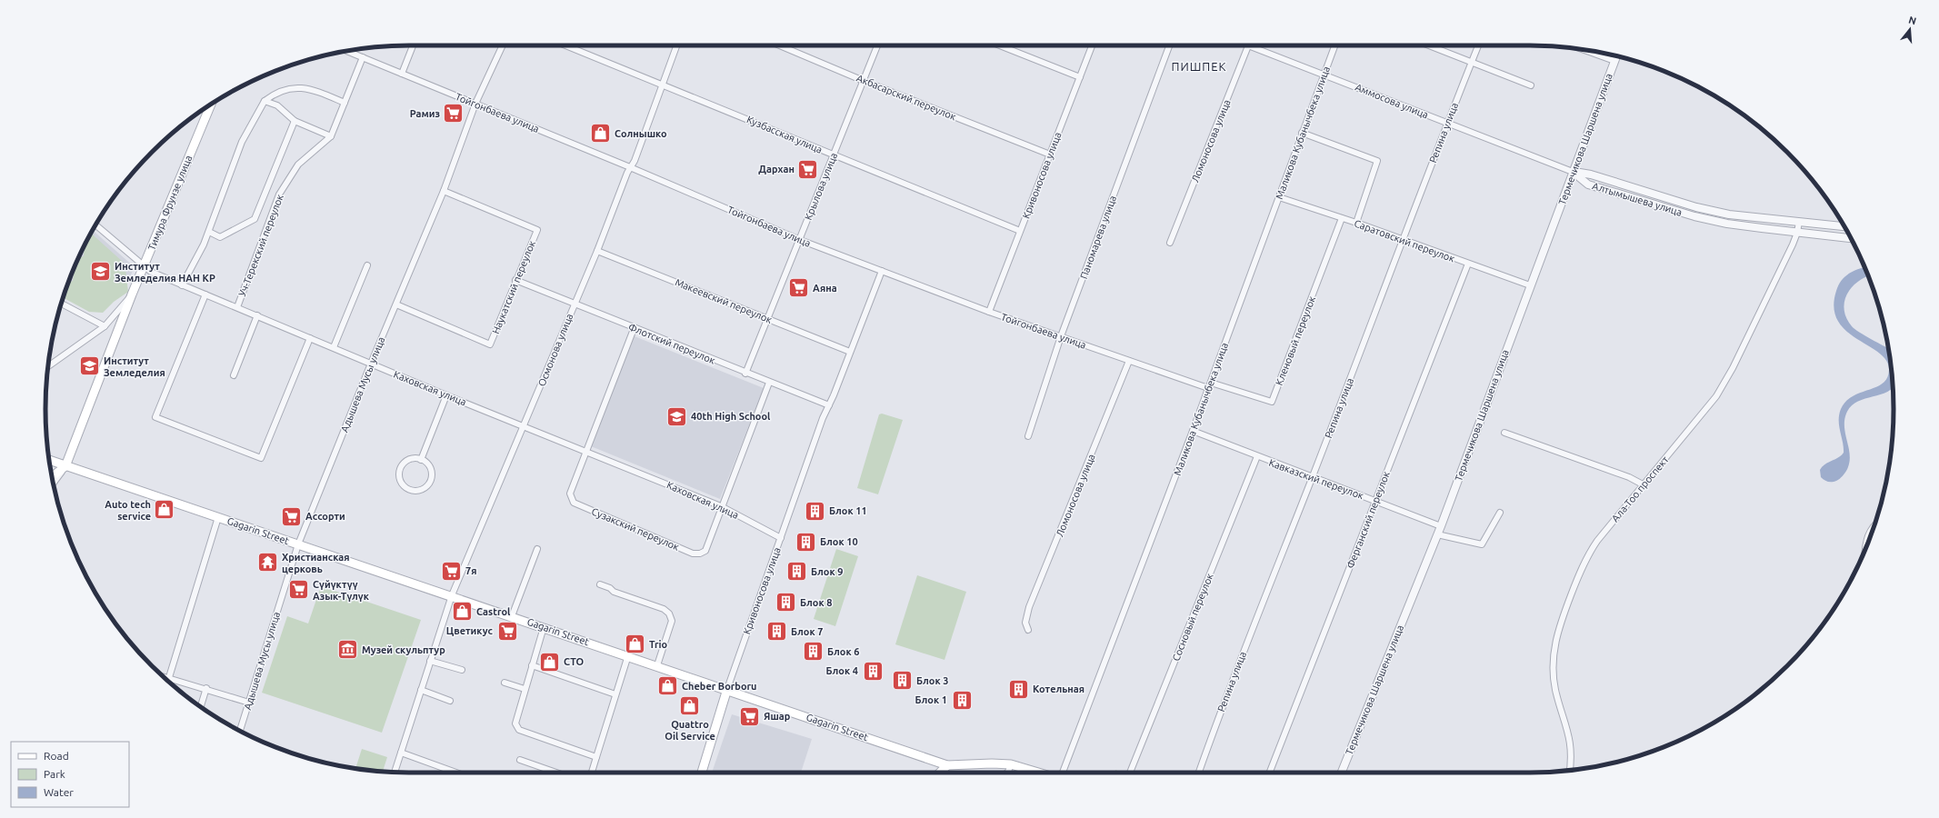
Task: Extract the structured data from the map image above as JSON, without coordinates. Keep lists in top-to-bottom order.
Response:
{
  "streets": {
    "main road": ["Кривоносова улица", "Тимура Фрунзе улица", "Gagarin Street"],
    "street": [
      "Акбасарский переулок",
      "Аммосова улица",
      "Тойгонбаева улица",
      "Маликова Кубанычбека улица",
      "Репина улица",
      "Кузбасская улица",
      "Термечикова Шаршена улица",
      "Ломоносова улица",
      "Крылова улица",
      "Алтымышева улица",
      "Паномарева улица",
      "Саратовский переулок",
      "Уч-Терекский переулок",
      "Наукатский переулок",
      "Макеевский переулок",
      "Кленовый переулок",
      "Флотский переулок",
      "Осмонова улица",
      "Адышева Мусы улица",
      "Каховская улица",
      "Кавказский переулок",
      "Ала-Тоо проспект",
      "Ферганский переулок",
      "Сузакский переулок",
      "Сосновый переулок"
    ]
  },
  "crossings": [
    ["Акбасарский переулок", "Кривоносова улица"],
    ["Акбасарский переулок", "Крылова улица"],
    ["Аммосова улица", "Маликова Кубанычбека улица"],
    ["Аммосова улица", "Репина улица"],
    ["Аммосова улица", "Термечикова Шаршена улица"],
    ["Аммосова улица", "Ломоносова улица"],
    ["Аммосова улица", "Алтымышева улица"],
    ["Тойгонбаева улица", "Маликова Кубанычбека улица"],
    ["Тойгонбаева улица", "Ломоносова улица"],
    ["Тойгонбаева улица", "Кривоносова улица"],
    ["Тойгонбаева улица", "Крылова улица"],
    ["Тойгонбаева улица", "Паномарева улица"],
    ["Тойгонбаева улица", "Уч-Терекский переулок"],
    ["Тойгонбаева улица", "Кленовый переулок"],
    ["Тойгонбаева улица", "Осмонова улица"],
    ["Тойгонбаева улица", "Адышева Мусы улица"],
    ["Маликова Кубанычбека улица", "Саратовский переулок"],
    ["Маликова Кубанычбека улица", "Кленовый переулок"],
    ["Маликова Кубанычбека улица", "Кавказский переулок"],
    ["Репина улица", "Саратовский переулок"],
    ["Репина улица", "Кавказский переулок"],
    ["Кузбасская улица", "Кривоносова улица"],
    ["Кузбасская улица", "Крылова улица"],
    ["Кузбасская улица", "Осмонова улица"],
    ["Термечикова Шаршена улица", "Алтымышева улица"],
    ["Термечикова Шаршена улица", "Саратовский переулок"],
    ["Термечикова Шаршена улица", "Кавказский переулок"],
    ["Кривоносова улица", "Макеевский переулок"],
    ["Кривоносова улица", "Флотский переулок"],
    ["Кривоносова улица", "Каховская улица"],
    ["Кривоносова улица", "Gagarin Street"],
    ["Крылова улица", "Макеевский переулок"],
    ["Крылова улица", "Флотский переулок"],
    ["Алтымышева улица", "Ала-Тоо проспект"],
    ["Тимура Фрунзе улица", "Каховская улица"],
    ["Тимура Фрунзе улица", "Gagarin Street"],
    ["Саратовский переулок", "Кленовый переулок"],
    ["Саратовский переулок", "Ферганский переулок"],
    ["Уч-Терекский переулок", "Каховская улица"],
    ["Наукатский переулок", "Флотский переулок"],
    ["Наукатский переулок", "Адышева Мусы улица"],
    ["Макеевский переулок", "Осмонова улица"],
    ["Флотский переулок", "Осмонова улица"],
    ["Флотский переулок", "Сузакский переулок"],
    ["Осмонова улица", "Каховская улица"],
    ["Осмонова улица", "Gagarin Street"],
    ["Адышева Мусы улица", "Каховская улица"],
    ["Адышева Мусы улица", "Gagarin Street"],
    ["Каховская улица", "Сузакский переулок"],
    ["Кавказский переулок", "Ферганский переулок"],
    ["Кавказский переулок", "Сосновый переулок"]
  ],
  "districts": ["ПИШПЕК"],
  "places": {
    "supermarket": [
      "Рамиз",
      "Дархан",
      "Аяна",
      "Ассорти",
      "7я",
      "Сүйүктүү Азык-Түлүк",
      "Цветикус",
      "Яшар"
    ],
    "shop": [
      "Солнышко",
      "Auto tech service",
      "Castrol",
      "Trio",
      "СТО",
      "Cheber Borboru",
      "Quattro Oil Service"
    ],
    "school or university": ["Институт Земледелия НАН КР", "Институт Земледелия", "40th High School"],
    "building": [
      "Блок 11",
      "Блок 10",
      "Блок 9",
      "Блок 8",
      "Блок 7",
      "Блок 6",
      "Блок 4",
      "Блок 3",
      "Котельная",
      "Блок 1"
    ],
    "temple": ["Христианская церковь"],
    "museum": ["Музей скульптур"]
  },
  "legend": ["Road", "Park", "Water"],
  "north": "top"
}
